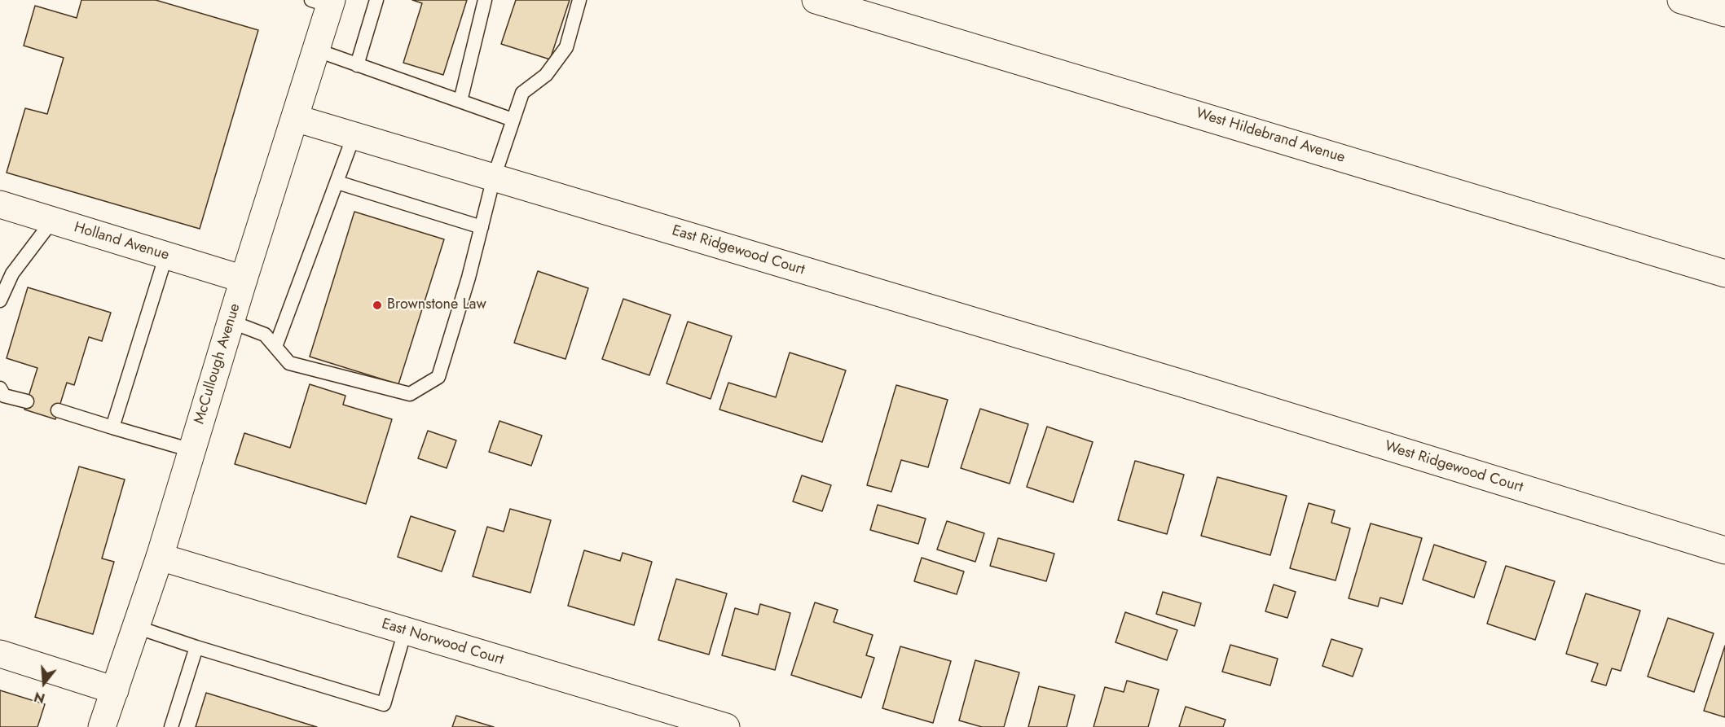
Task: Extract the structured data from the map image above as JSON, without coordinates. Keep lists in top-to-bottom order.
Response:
{
  "streets": {
    "street": [
      "West Hildebrand Avenue",
      "Holland Avenue",
      "East Ridgewood Court",
      "McCullough Avenue",
      "West Ridgewood Court",
      "East Norwood Court"
    ]
  },
  "crossings": [
    ["Holland Avenue", "McCullough Avenue"],
    ["East Ridgewood Court", "McCullough Avenue"],
    ["East Ridgewood Court", "West Ridgewood Court"],
    ["McCullough Avenue", "East Norwood Court"]
  ],
  "places": ["Brownstone Law"],
  "north": "bottom"
}
